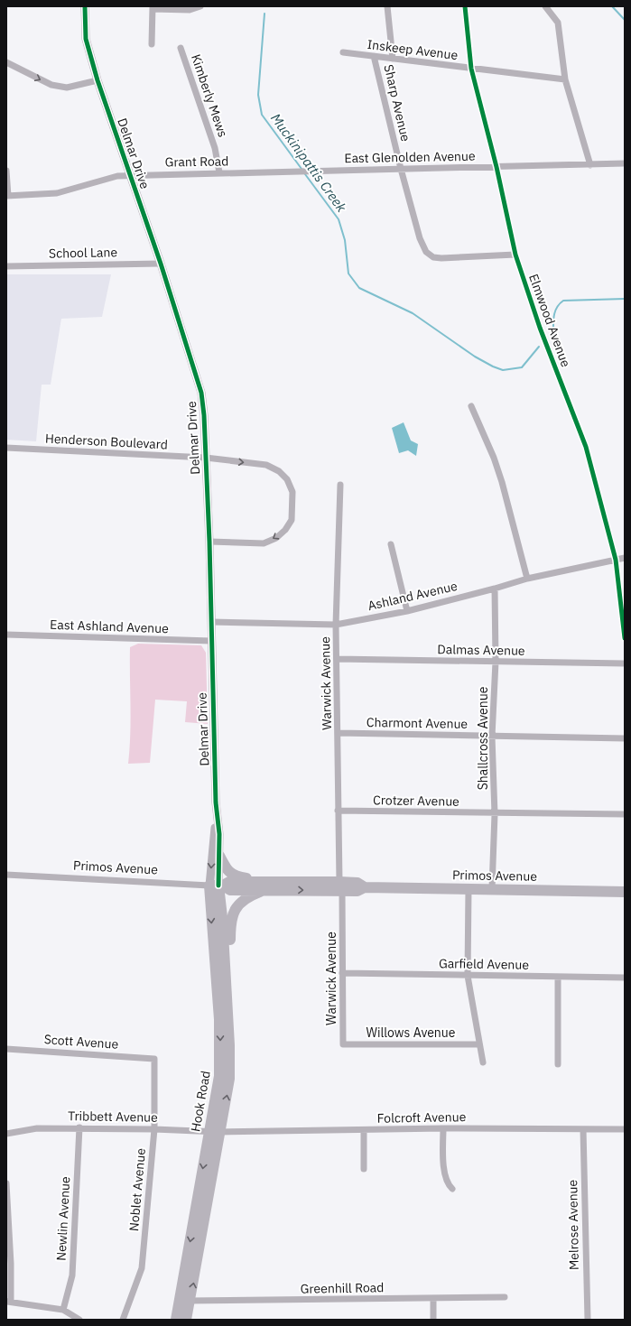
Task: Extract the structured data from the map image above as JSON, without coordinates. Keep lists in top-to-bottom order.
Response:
{
  "streets": {
    "main road": ["Primos Avenue", "Hook Road"],
    "street": [
      "Inskeep Avenue",
      "Kimberly Mews",
      "Sharp Avenue",
      "Delmar Drive",
      "East Glenolden Avenue",
      "Grant Road",
      "School Lane",
      "Elmwood Avenue",
      "Henderson Boulevard",
      "Ashland Avenue",
      "East Ashland Avenue",
      "Dalmas Avenue",
      "Warwick Avenue",
      "Charmont Avenue",
      "Shallcross Avenue",
      "Crotzer Avenue",
      "Garfield Avenue",
      "Willows Avenue",
      "Scott Avenue",
      "Tribbett Avenue",
      "Folcroft Avenue",
      "Noblet Avenue",
      "Newlin Avenue",
      "Melrose Avenue",
      "Greenhill Road"
    ]
  },
  "crossings": [
    ["Inskeep Avenue", "Sharp Avenue"],
    ["Inskeep Avenue", "Elmwood Avenue"],
    ["Kimberly Mews", "Grant Road"],
    ["Sharp Avenue", "East Glenolden Avenue"],
    ["Sharp Avenue", "Elmwood Avenue"],
    ["Delmar Drive", "Grant Road"],
    ["Delmar Drive", "School Lane"],
    ["Delmar Drive", "Henderson Boulevard"],
    ["Delmar Drive", "Ashland Avenue"],
    ["Delmar Drive", "East Ashland Avenue"],
    ["Delmar Drive", "Primos Avenue"],
    ["Delmar Drive", "Hook Road"],
    ["East Glenolden Avenue", "Grant Road"],
    ["East Glenolden Avenue", "Elmwood Avenue"],
    ["Elmwood Avenue", "Ashland Avenue"],
    ["Ashland Avenue", "Warwick Avenue"],
    ["Ashland Avenue", "Shallcross Avenue"],
    ["Dalmas Avenue", "Warwick Avenue"],
    ["Dalmas Avenue", "Shallcross Avenue"],
    ["Warwick Avenue", "Charmont Avenue"],
    ["Warwick Avenue", "Crotzer Avenue"],
    ["Warwick Avenue", "Primos Avenue"],
    ["Warwick Avenue", "Garfield Avenue"],
    ["Warwick Avenue", "Willows Avenue"],
    ["Charmont Avenue", "Shallcross Avenue"],
    ["Shallcross Avenue", "Crotzer Avenue"],
    ["Shallcross Avenue", "Primos Avenue"],
    ["Primos Avenue", "Hook Road"],
    ["Scott Avenue", "Noblet Avenue"],
    ["Hook Road", "Tribbett Avenue"],
    ["Hook Road", "Folcroft Avenue"],
    ["Hook Road", "Greenhill Road"],
    ["Tribbett Avenue", "Folcroft Avenue"],
    ["Tribbett Avenue", "Noblet Avenue"],
    ["Tribbett Avenue", "Newlin Avenue"],
    ["Folcroft Avenue", "Melrose Avenue"]
  ],
  "water": ["Muckinipattis Creek"]
}
